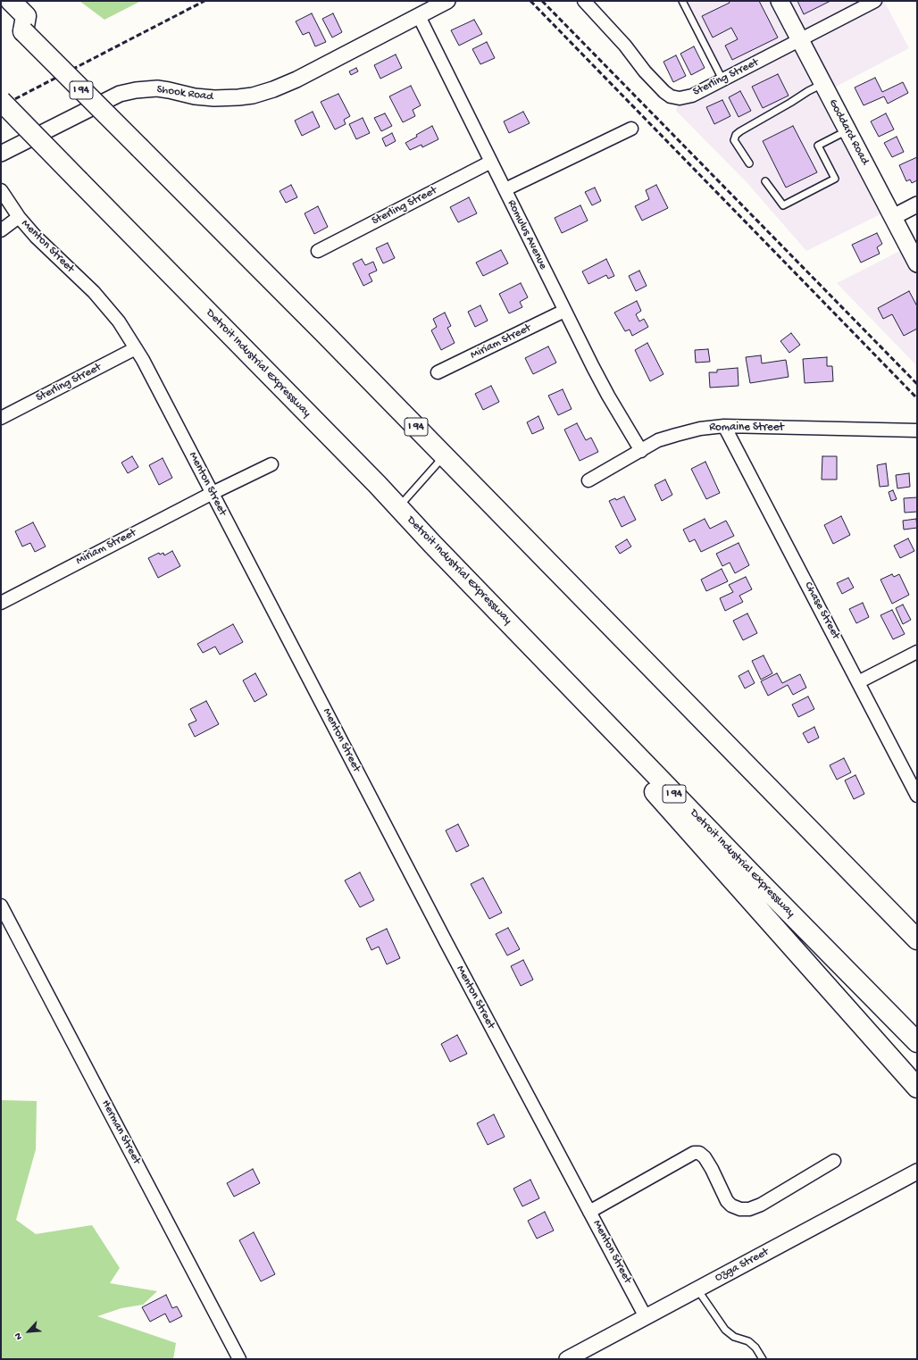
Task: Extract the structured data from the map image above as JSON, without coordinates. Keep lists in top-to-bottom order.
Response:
{
  "streets": {
    "highway": ["I 94", "Detroit Industrial Expressway"],
    "main road": ["Goddard Road"],
    "street": [
      "Sterling Street",
      "Shook Road",
      "Romulus Avenue",
      "Menton Street",
      "Miriam Street",
      "Romaine Street",
      "Chase Street",
      "Herman Street",
      "Ozga Street"
    ]
  },
  "crossings": [
    ["Sterling Street", "Goddard Road"],
    ["Sterling Street", "Romulus Avenue"],
    ["Sterling Street", "Menton Street"],
    ["Shook Road", "Romulus Avenue"],
    ["Romulus Avenue", "Miriam Street"],
    ["Romulus Avenue", "Romaine Street"],
    ["Menton Street", "Miriam Street"],
    ["Menton Street", "Ozga Street"],
    ["Romaine Street", "Chase Street"]
  ],
  "north": "bottom left"
}
